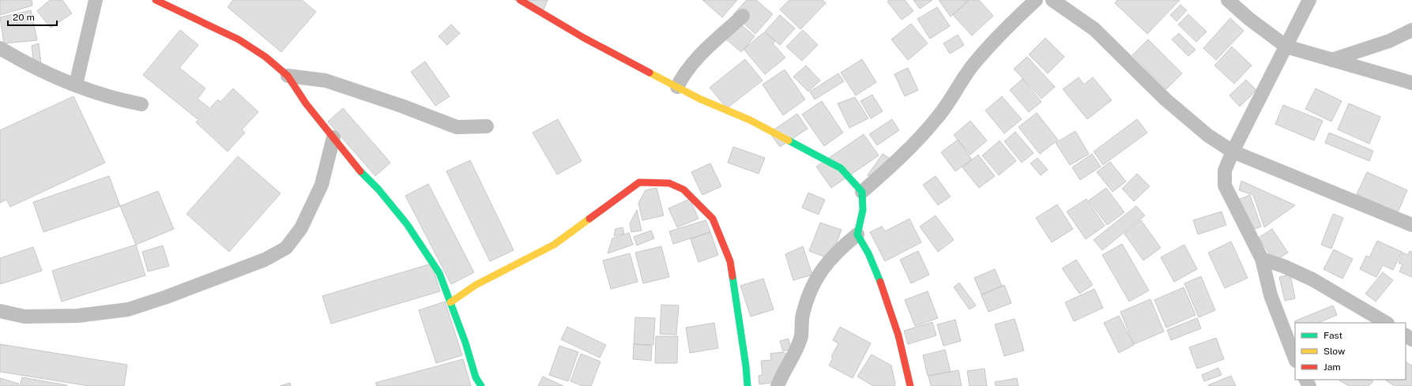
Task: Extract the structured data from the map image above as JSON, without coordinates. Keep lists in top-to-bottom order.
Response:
{
  "legend": ["Fast", "Slow", "Jam"],
  "scale_bar": "20 m"
}
